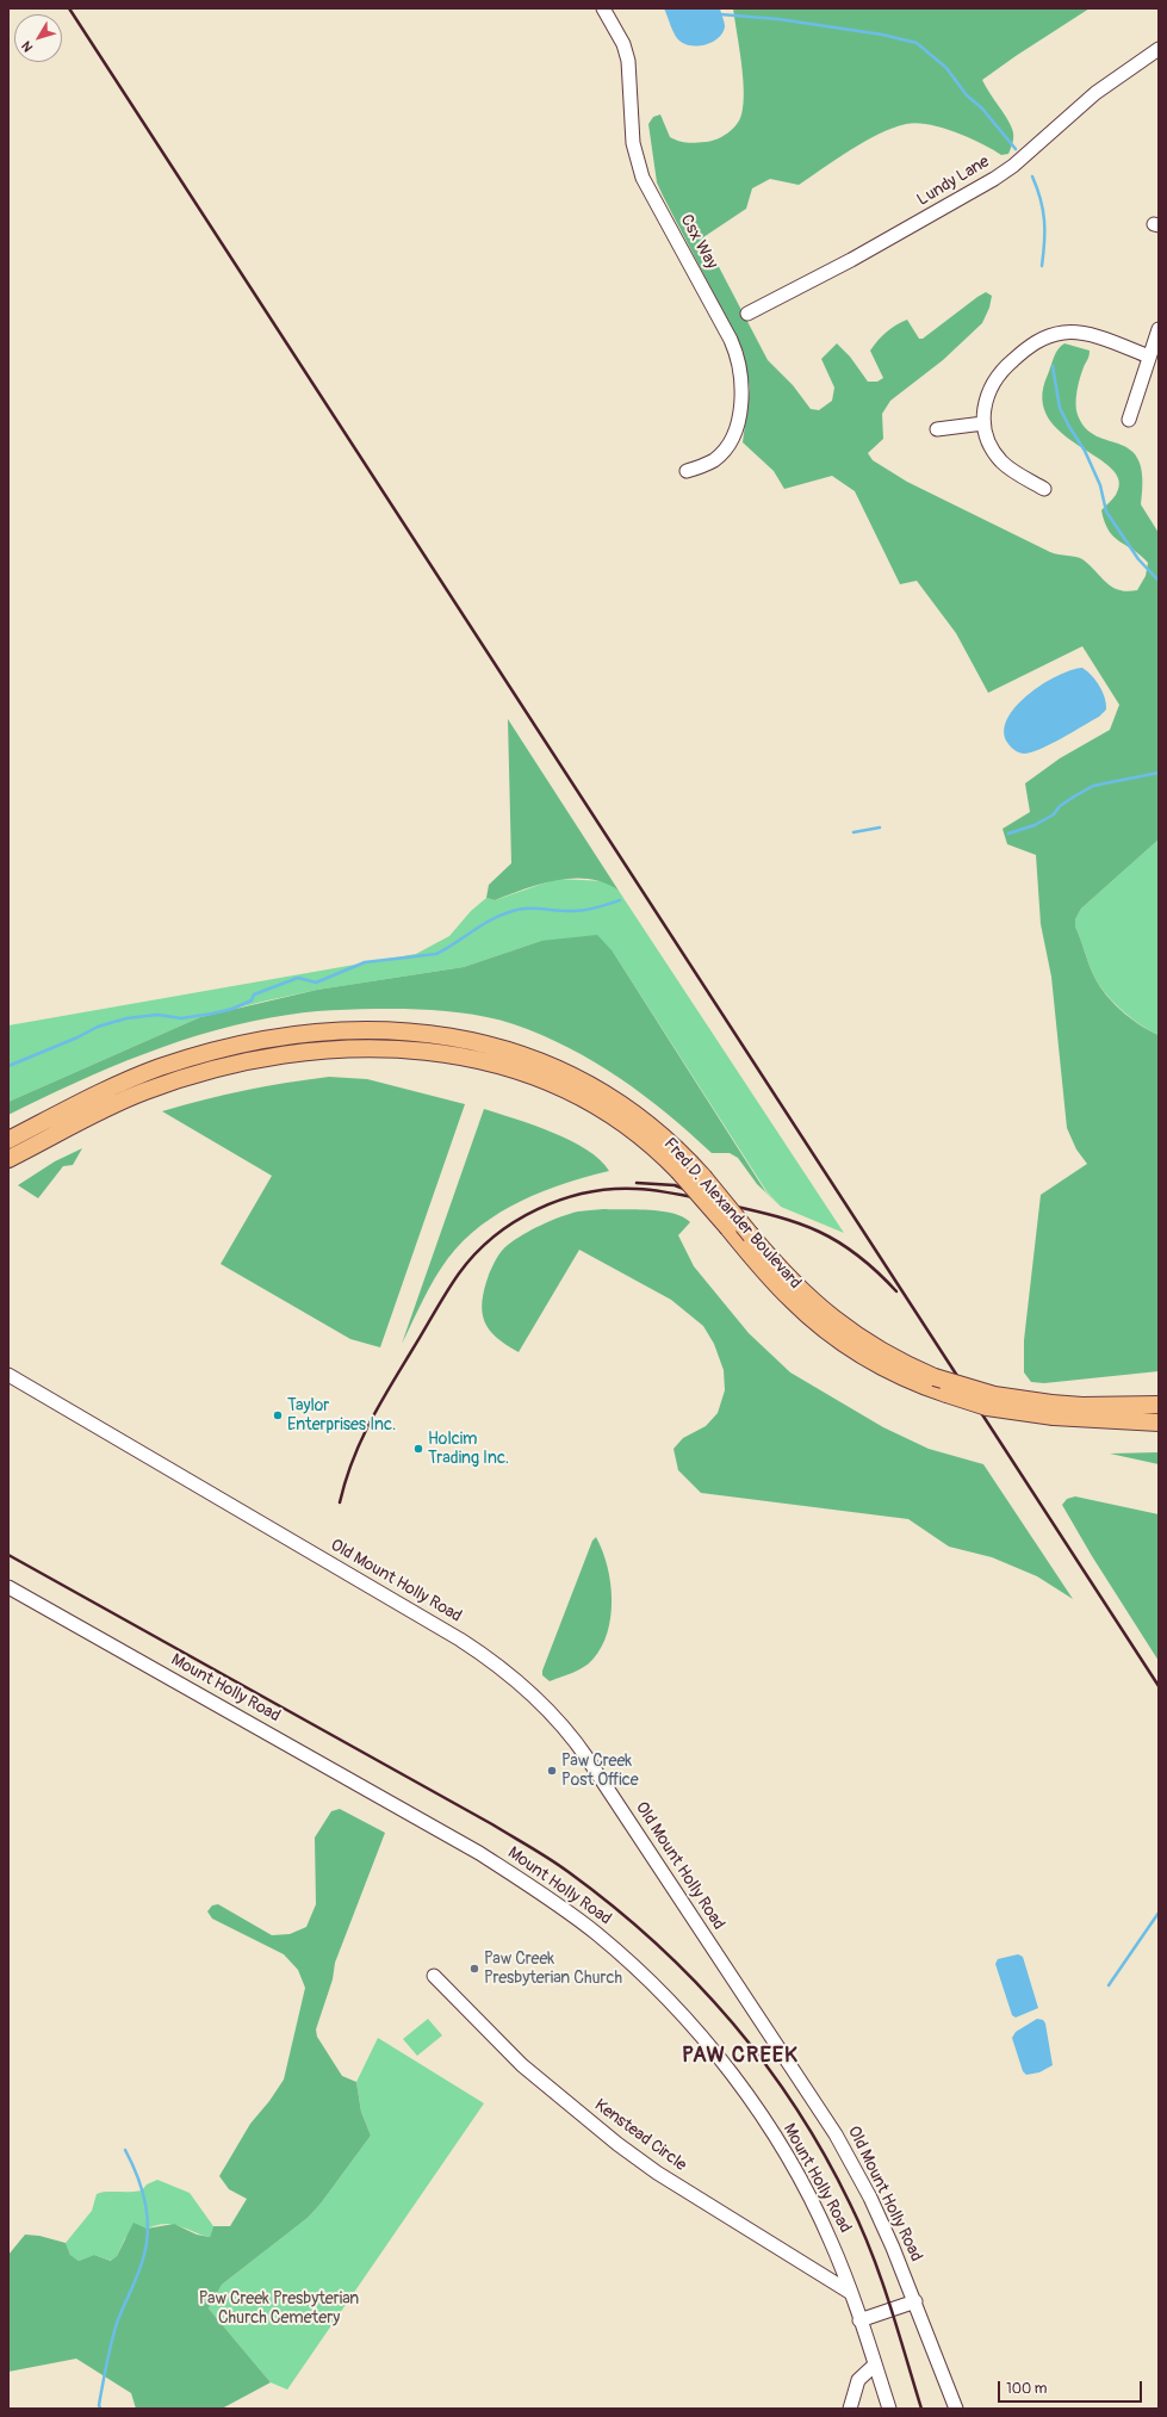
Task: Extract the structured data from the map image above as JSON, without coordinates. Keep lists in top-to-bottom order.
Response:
{
  "streets": {
    "main road": ["Fred D. Alexander Boulevard"],
    "street": [
      "Lundy Lane",
      "Csx Way",
      "Old Mount Holly Road",
      "Mount Holly Road",
      "Kenstead Circle"
    ]
  },
  "crossings": [
    ["Mount Holly Road", "Kenstead Circle"]
  ],
  "districts": ["PAW CREEK"],
  "parks": ["Paw Creek Presbyterian Church Cemetery"],
  "places": [
    "Taylor Enterprises Inc.",
    "Holcim Trading Inc.",
    "Paw Creek Post Office",
    "Paw Creek Presbyterian Church"
  ],
  "scale_bar": "100 m",
  "north": "bottom left"
}
